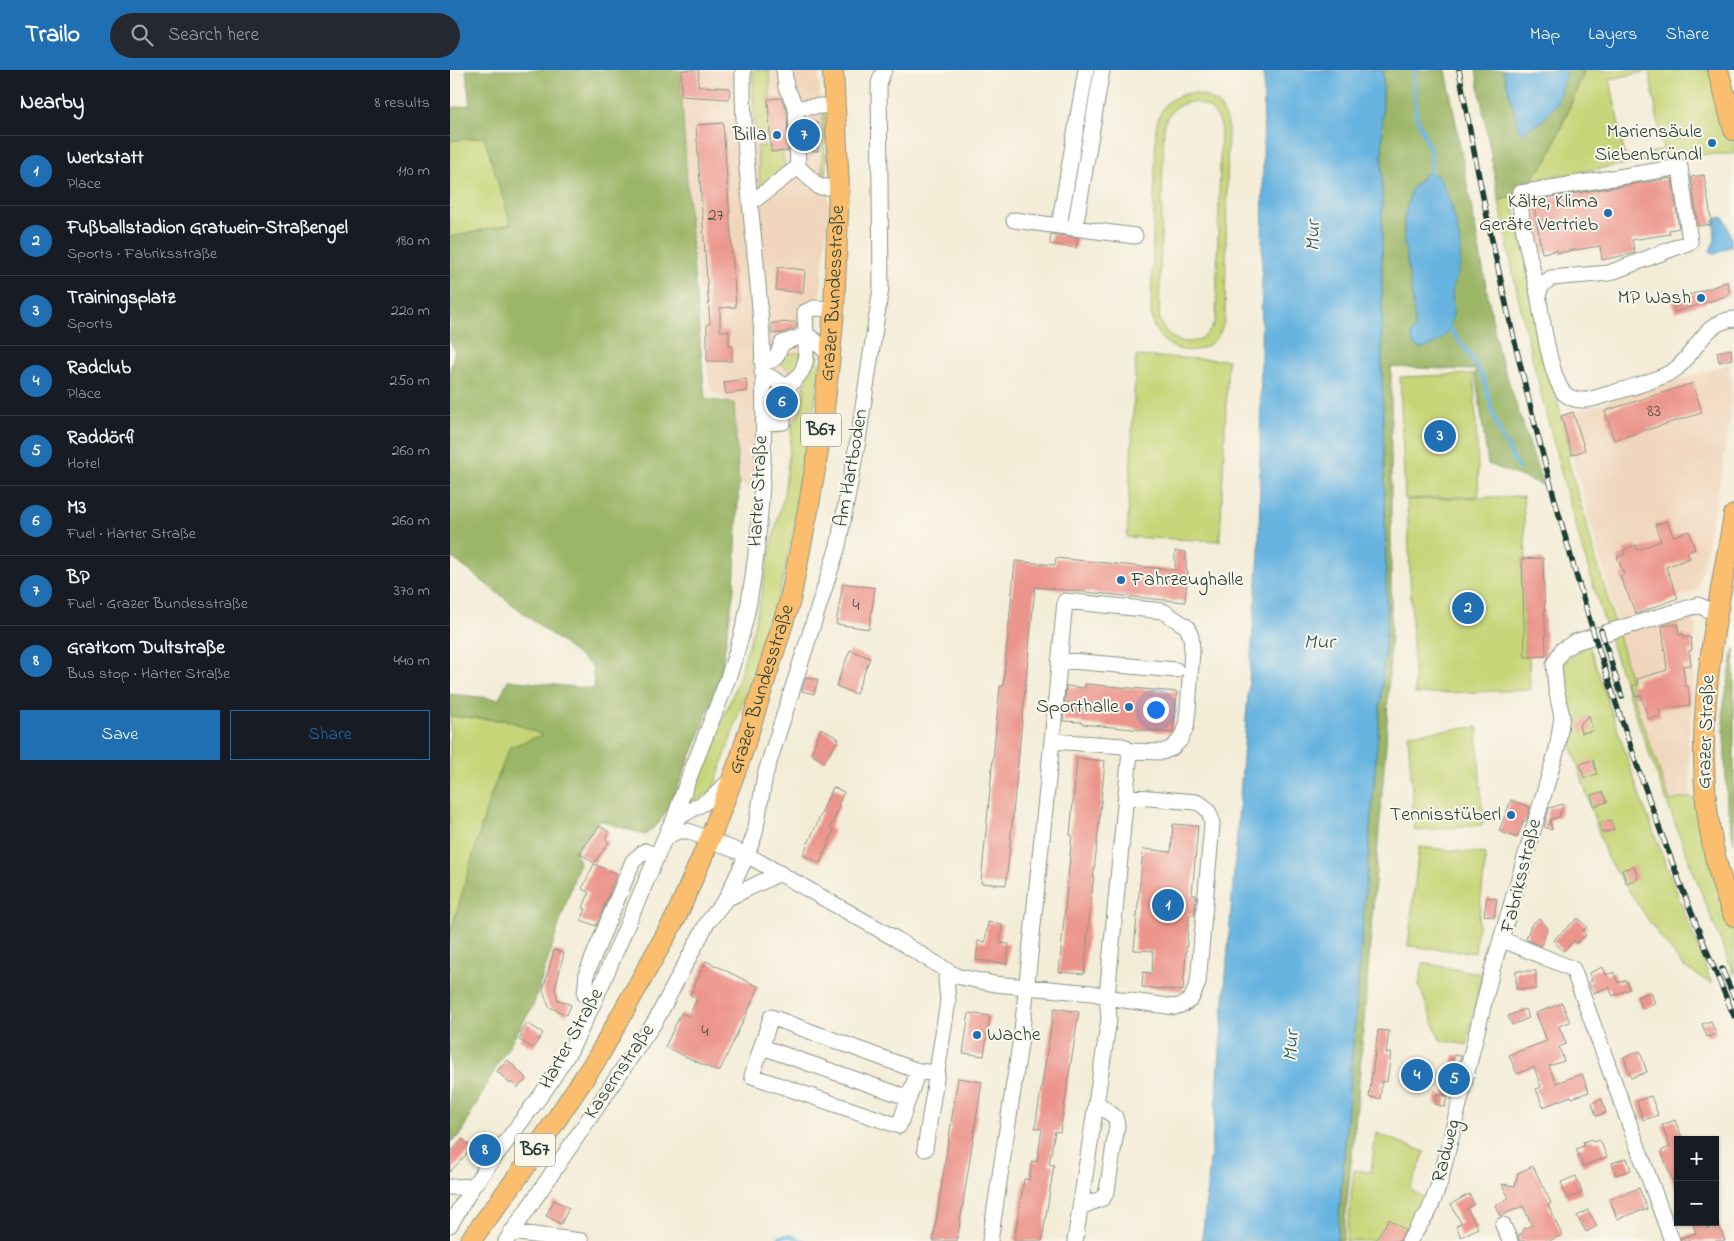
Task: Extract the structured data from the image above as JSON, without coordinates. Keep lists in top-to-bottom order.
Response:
{
  "streets": {
    "main road": ["Grazer Bundesstraße", "B67", "Grazer Straße"],
    "street": [
      "Am Hartboden",
      "Harter Straße",
      "Fabriksstraße",
      "Kasernstraße",
      "Radweg"
    ]
  },
  "crossings": [
    ["Am Hartboden", "Kasernstraße"],
    ["Grazer Straße", "Fabriksstraße"],
    ["Fabriksstraße", "Radweg"]
  ],
  "water": ["Mur"],
  "places": [
    "Billa",
    "Mariensäule Siebenbründl",
    "Kälte, Klima Geräte Vertrieb",
    "MP Wash",
    "Fahrzeughalle",
    "Sporthalle",
    "Tennisstüberl",
    "Wache"
  ],
  "house_numbers": [
    "27",
    "83",
    "4",
    "4"
  ],
  "page": {
    "header": "Trailo",
    "search": "Search here",
    "nav": ["Map", "Layers", "Share"],
    "heading": ["Nearby", "8 results"],
    "pins": [
      "7",
      "6",
      "3",
      "2",
      "1",
      "4",
      "5",
      "8"
    ],
    "list": [
      {
        "mark": "1",
        "name": "Werkstatt",
        "note": "Place",
        "value": "110 m"
      },
      {
        "mark": "2",
        "name": "Fußballstadion Gratwein-Straßengel",
        "note": "Sports · Fabriksstraße",
        "value": "180 m"
      },
      {
        "mark": "3",
        "name": "Trainingsplatz",
        "note": "Sports",
        "value": "220 m"
      },
      {
        "mark": "4",
        "name": "Radclub",
        "note": "Place",
        "value": "250 m"
      },
      {
        "mark": "5",
        "name": "Raddörfl",
        "note": "Hotel",
        "value": "260 m"
      },
      {
        "mark": "6",
        "name": "M3",
        "note": "Fuel · Harter Straße",
        "value": "260 m"
      },
      {
        "mark": "7",
        "name": "BP",
        "note": "Fuel · Grazer Bundesstraße",
        "value": "370 m"
      },
      {
        "mark": "8",
        "name": "Gratkorn Dultstraße",
        "note": "Bus stop · Harter Straße",
        "value": "440 m"
      }
    ],
    "buttons": ["Save", "Share"],
    "map_buttons": ["+", "−"]
  }
}
